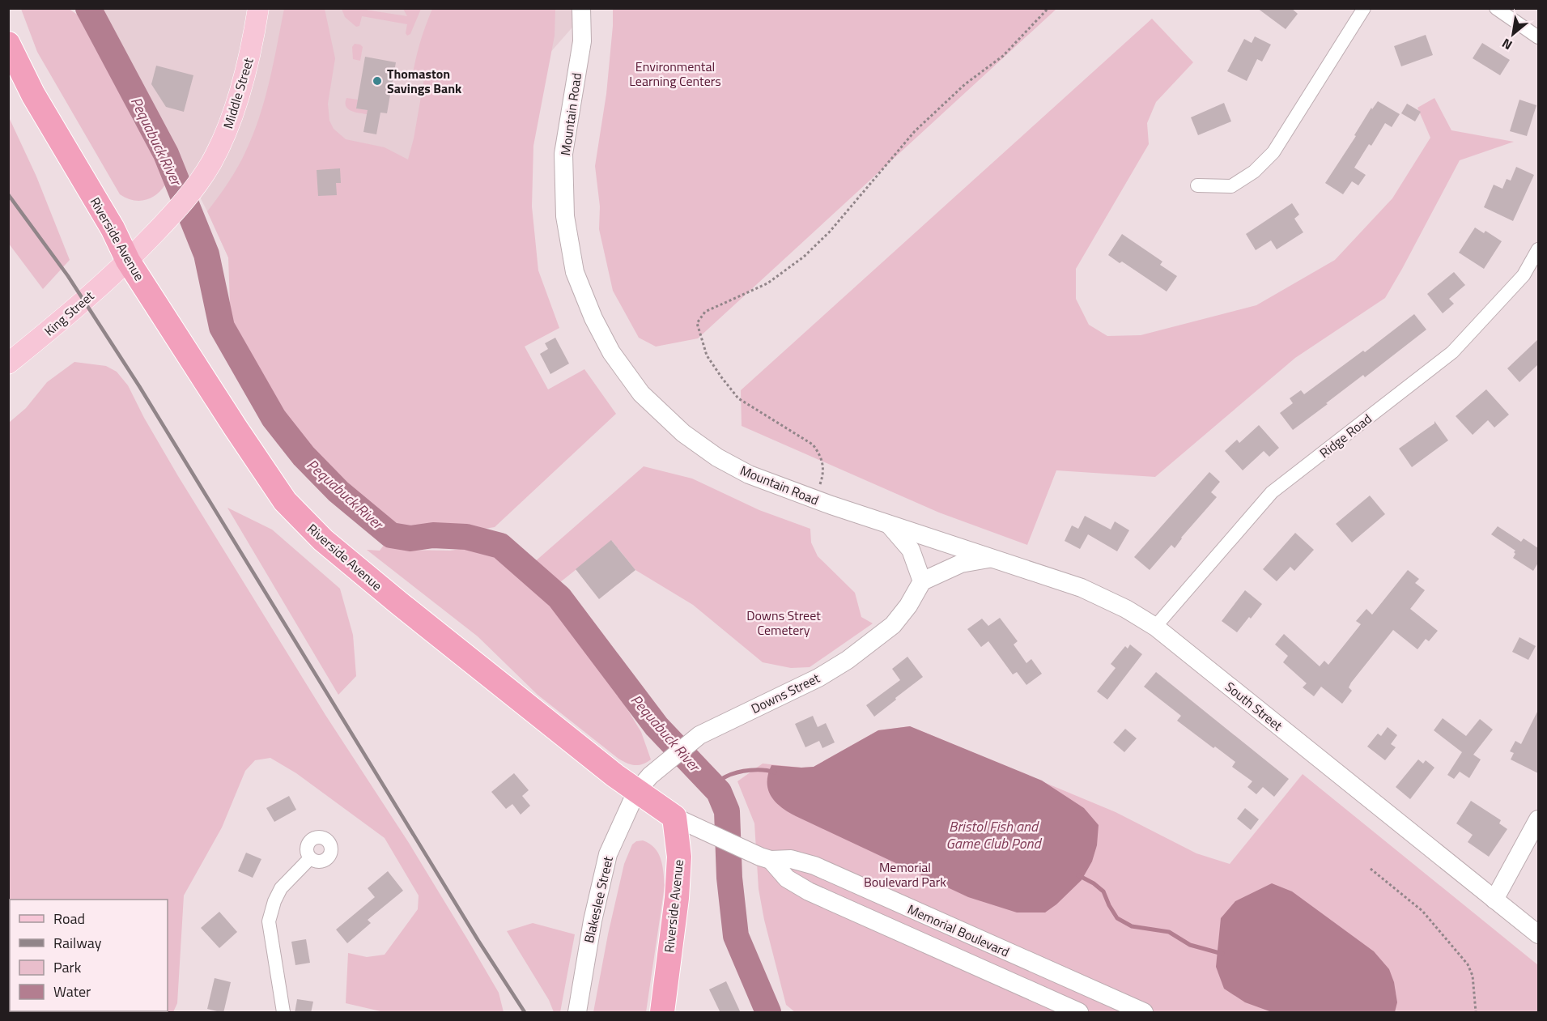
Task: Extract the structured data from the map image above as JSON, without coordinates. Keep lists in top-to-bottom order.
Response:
{
  "streets": {
    "highway": ["Riverside Avenue"],
    "main road": [
      "Middle Street",
      "Mountain Road",
      "King Street",
      "Downs Street",
      "South Street",
      "Blakeslee Street",
      "Memorial Boulevard"
    ],
    "street": ["Ridge Road"]
  },
  "crossings": [
    ["Middle Street", "Riverside Avenue"],
    ["Middle Street", "King Street"],
    ["Mountain Road", "South Street"],
    ["Riverside Avenue", "King Street"],
    ["Riverside Avenue", "Downs Street"],
    ["Riverside Avenue", "Blakeslee Street"],
    ["Riverside Avenue", "Memorial Boulevard"],
    ["Ridge Road", "South Street"],
    ["Downs Street", "Blakeslee Street"]
  ],
  "water": ["Pequabuck River", "Bristol Fish and Game Club Pond"],
  "parks": ["Environmental Learning Centers", "Downs Street Cemetery", "Memorial Boulevard Park"],
  "places": ["Thomaston Savings Bank"],
  "legend": [
    "Road",
    "Railway",
    "Park",
    "Water"
  ],
  "north": "bottom left"
}
